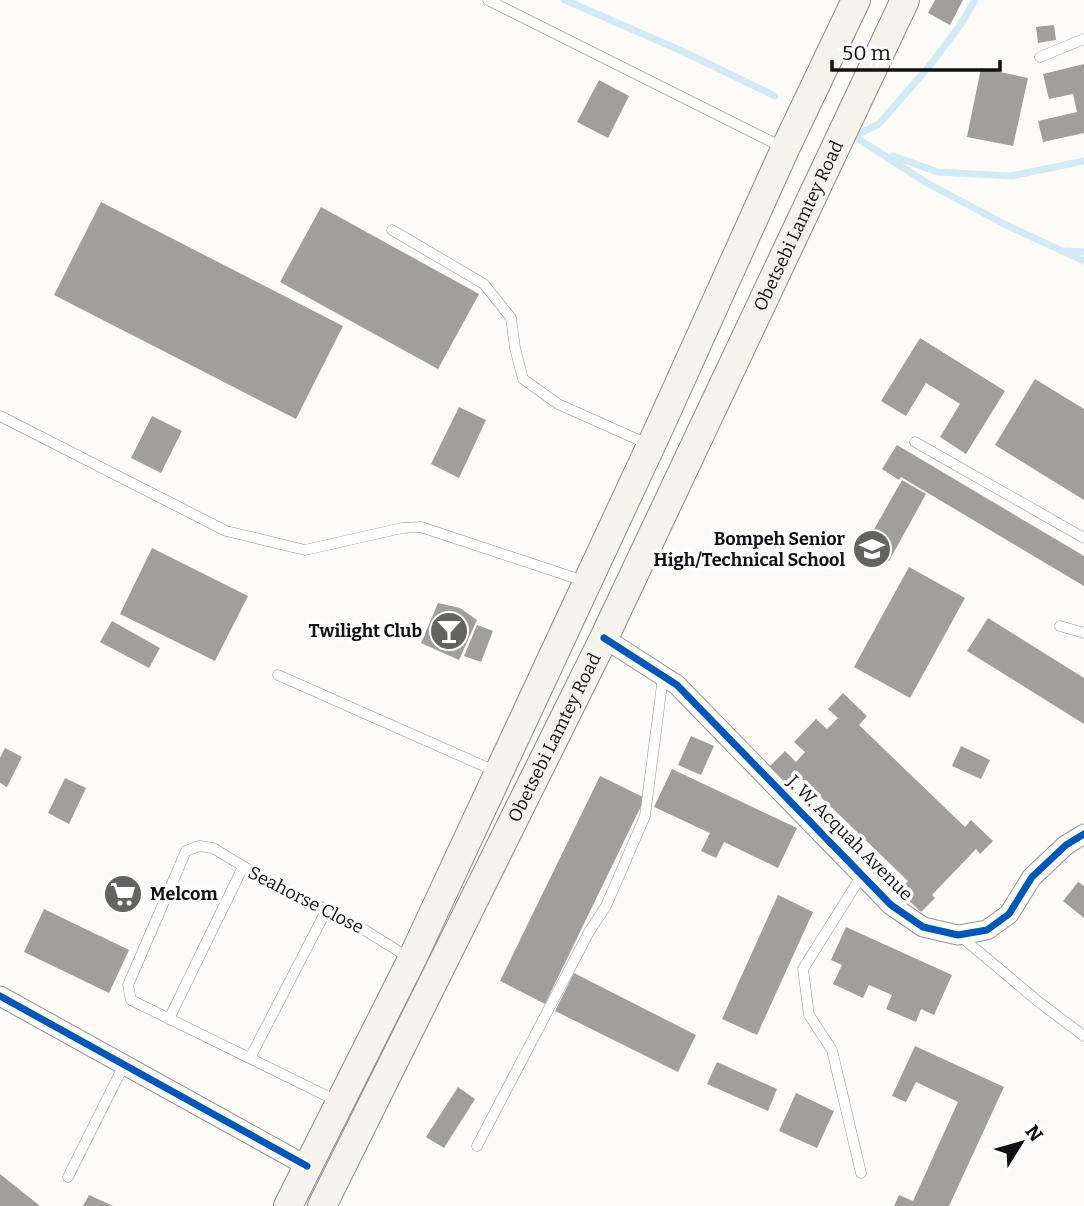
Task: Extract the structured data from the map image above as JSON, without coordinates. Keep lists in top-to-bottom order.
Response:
{
  "streets": {
    "main road": ["Obetsebi Lamtey Road"],
    "street": ["J. W. Acquah Avenue"],
    "lane": ["Seahorse Close"]
  },
  "crossings": [
    ["Obetsebi Lamtey Road", "J. W. Acquah Avenue"],
    ["Obetsebi Lamtey Road", "Seahorse Close"]
  ],
  "places": {
    "school or university": ["Bompeh Senior High/Technical School"],
    "bar": ["Twilight Club"],
    "supermarket": ["Melcom"]
  },
  "scale_bar": "50 m",
  "north": "top right"
}
